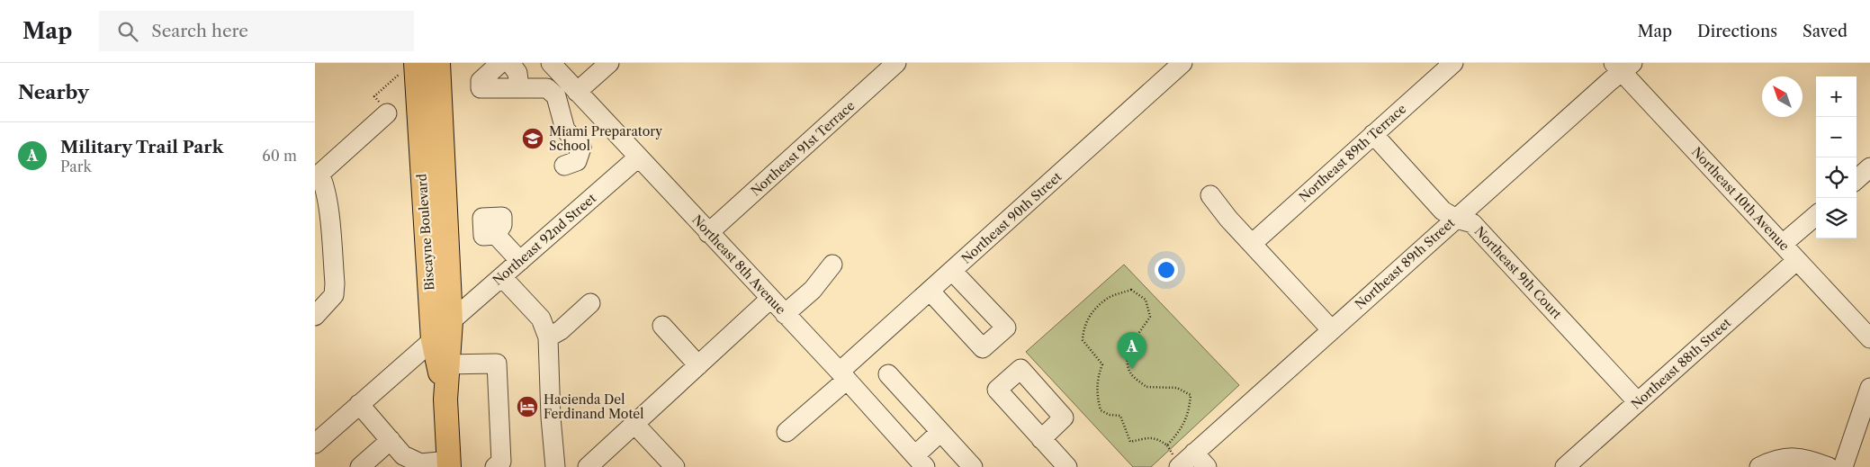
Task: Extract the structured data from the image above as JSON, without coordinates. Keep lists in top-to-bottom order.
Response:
{
  "streets": {
    "main road": ["Biscayne Boulevard"],
    "street": [
      "Northeast 91st Terrace",
      "Northeast 89th Terrace",
      "Northeast 10th Avenue",
      "Northeast 90th Street",
      "Northeast 92nd Street",
      "Northeast 89th Street",
      "Northeast 8th Avenue",
      "Northeast 9th Court",
      "Northeast 88th Street"
    ]
  },
  "crossings": [
    ["Northeast 91st Terrace", "Northeast 8th Avenue"],
    ["Northeast 89th Terrace", "Northeast 9th Court"],
    ["Northeast 10th Avenue", "Northeast 89th Street"],
    ["Northeast 10th Avenue", "Northeast 88th Street"],
    ["Northeast 90th Street", "Northeast 8th Avenue"],
    ["Biscayne Boulevard", "Northeast 92nd Street"],
    ["Northeast 92nd Street", "Northeast 8th Avenue"],
    ["Northeast 89th Street", "Northeast 9th Court"],
    ["Northeast 9th Court", "Northeast 88th Street"]
  ],
  "places": {
    "school or university": ["Miami Preparatory School"],
    "hotel": ["Hacienda Del Ferdinand Motel"]
  },
  "north": "top left",
  "page": {
    "header": "Map",
    "search": "Search here",
    "nav": ["Map", "Directions", "Saved"],
    "heading": "Nearby",
    "map_buttons": ["+", "−"],
    "list": [
      {
        "mark": "A",
        "name": "Military Trail Park",
        "note": "Park",
        "value": "60 m"
      }
    ],
    "pins": "A"
  }
}
